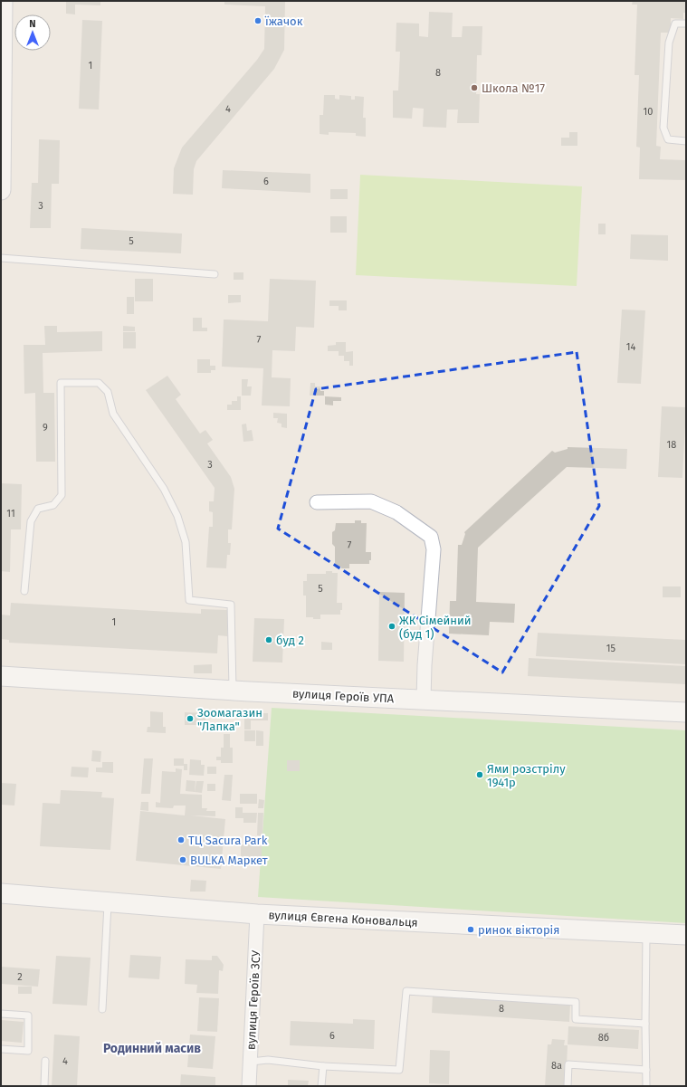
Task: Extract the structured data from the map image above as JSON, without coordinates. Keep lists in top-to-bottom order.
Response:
{
  "streets": {
    "street": ["вулиця Героїв УПА", "вулиця Євгена Коновальця", "вулиця Героїв ЗСУ"]
  },
  "crossings": [
    ["вулиця Євгена Коновальця", "вулиця Героїв ЗСУ"]
  ],
  "districts": ["Родинний масив"],
  "places": [
    "їжачок",
    "Школа №17",
    "ЖК Сімейний (буд 1)",
    "буд 2",
    "Зоомагазин \"Лапка\"",
    "Ями розстрілу 1941р",
    "ТЦ Sacura Park",
    "BULKA Маркет",
    "ринок вікторія"
  ],
  "house_numbers": [
    "1",
    "8",
    "4",
    "10",
    "6",
    "3",
    "5",
    "7",
    "14",
    "9",
    "18",
    "3",
    "11",
    "7",
    "5",
    "1",
    "15",
    "2",
    "8",
    "6",
    "8б",
    "4",
    "8а"
  ],
  "north": "top"
}
